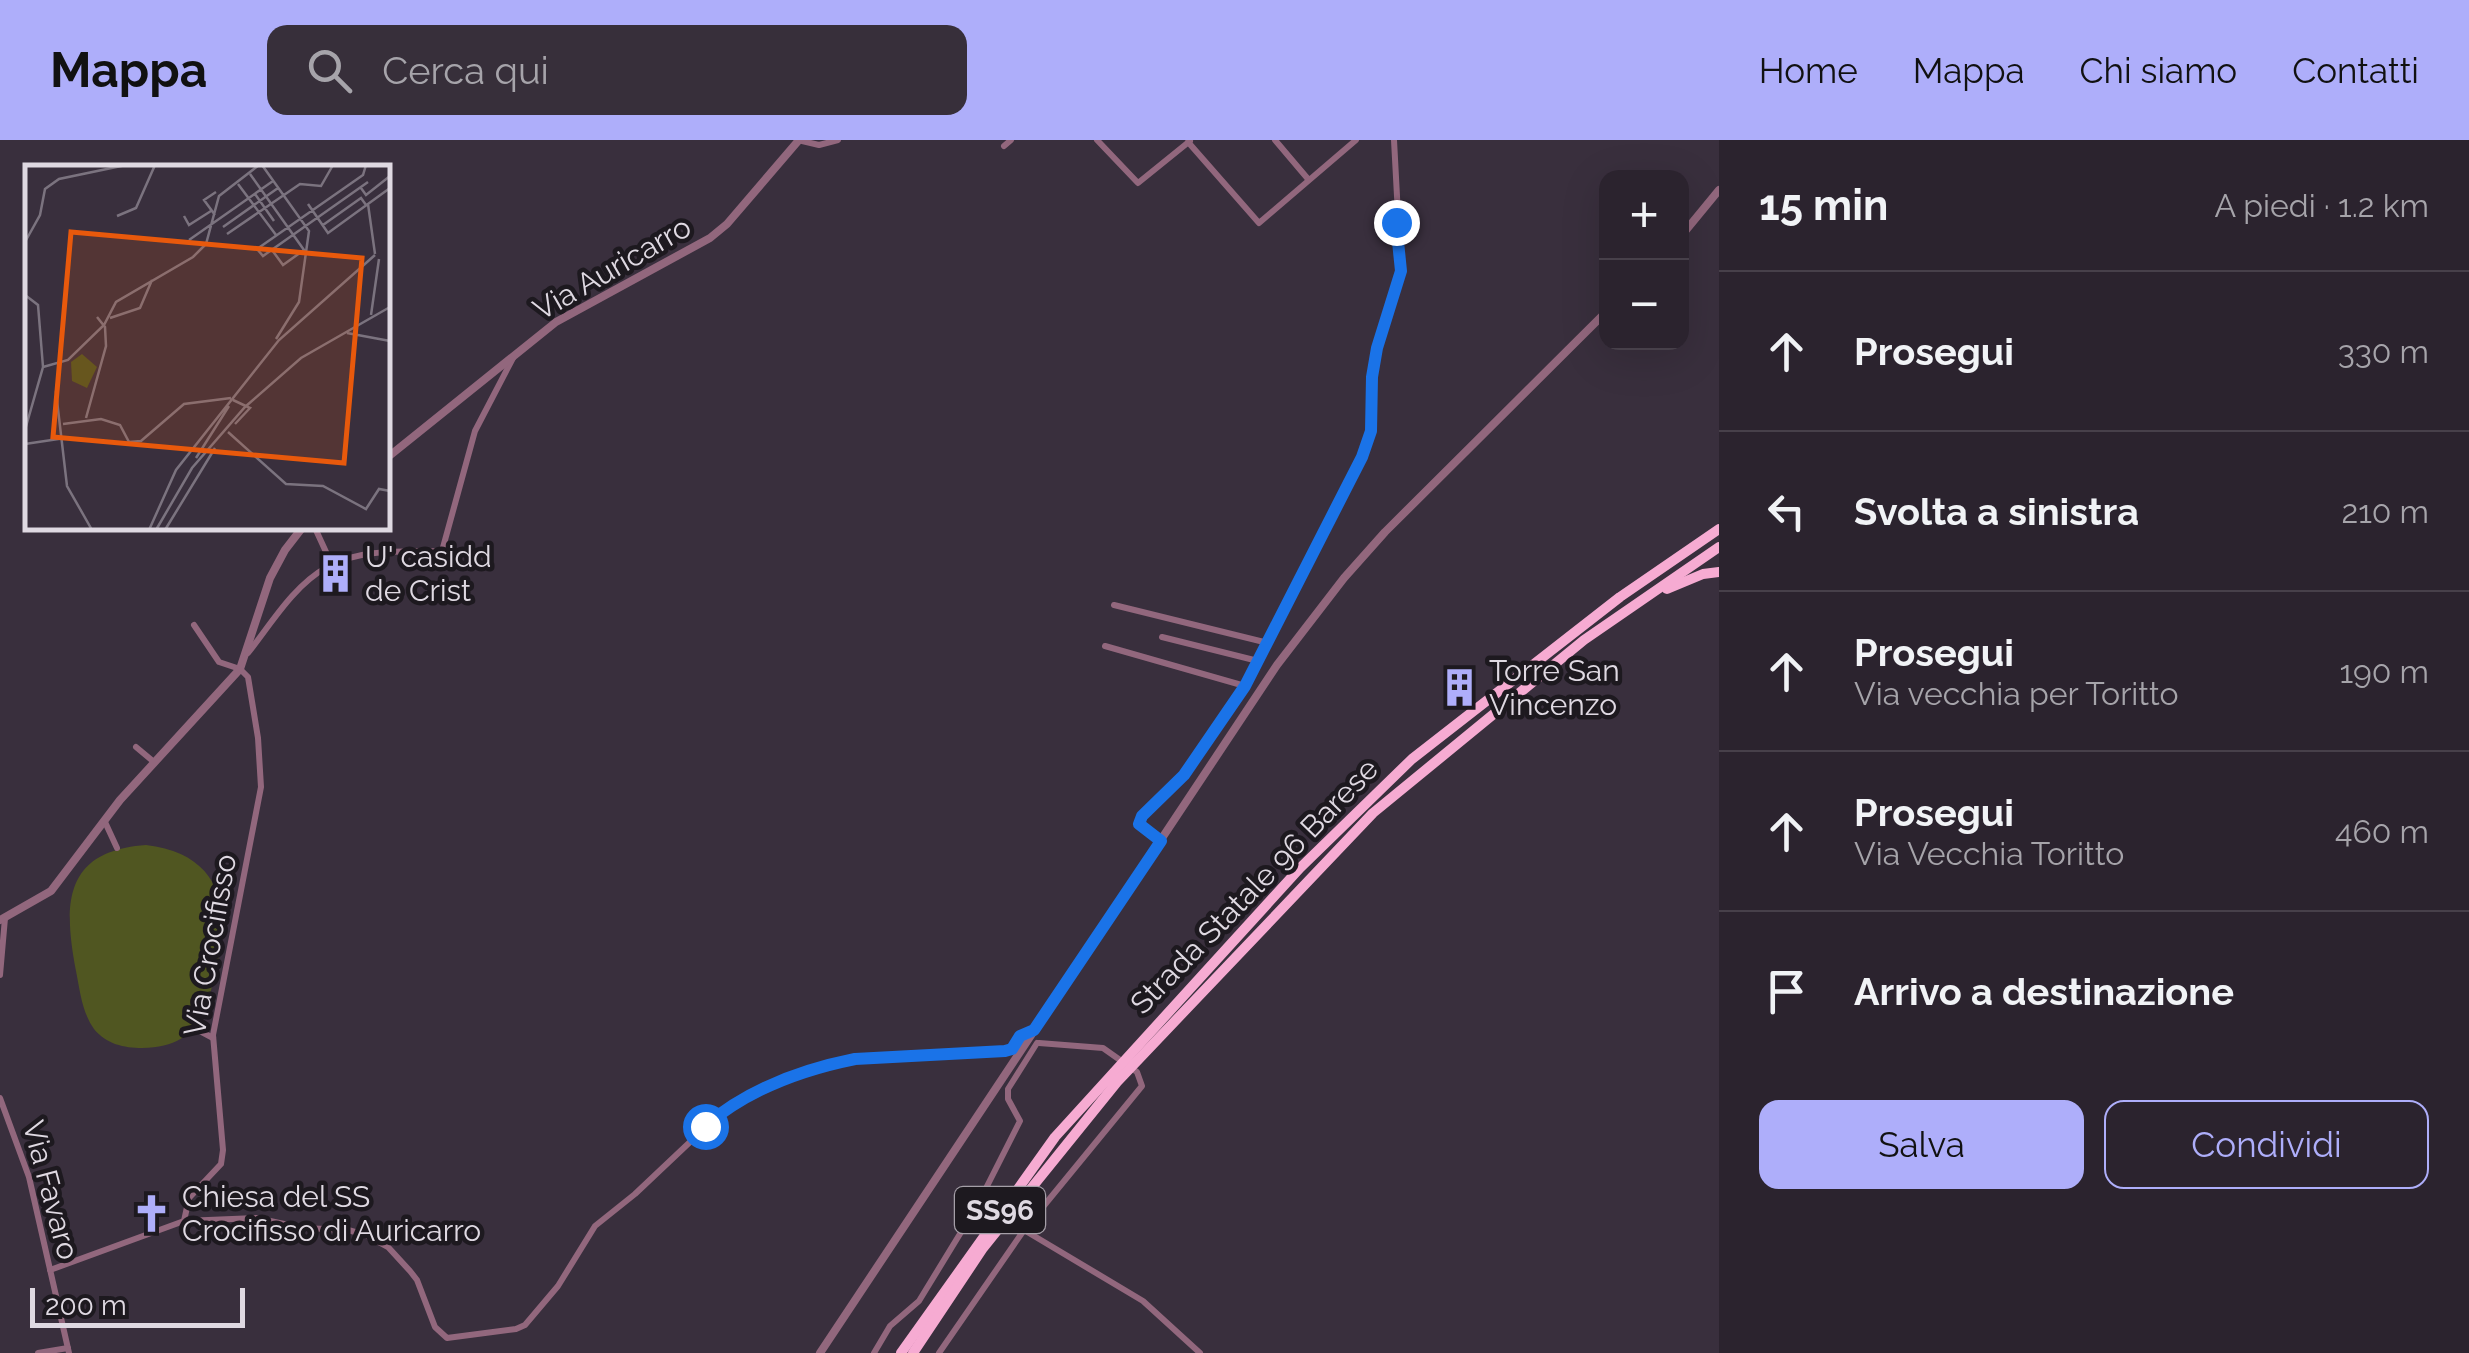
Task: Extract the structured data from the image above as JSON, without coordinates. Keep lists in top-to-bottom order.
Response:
{
  "streets": {
    "highway": ["Strada Statale 96 Barese", "SS96"],
    "street": ["Via Auricarro", "Via Crocifisso", "Via Favaro"]
  },
  "places": {
    "building": ["U' casidd de Crist", "Torre San Vincenzo"],
    "church": ["Chiesa del SS Crocifisso di Auricarro"]
  },
  "scale_bar": "200 m",
  "page": {
    "header": "Mappa",
    "search": "Cerca qui",
    "nav": [
      "Home",
      "Mappa",
      "Chi siamo",
      "Contatti"
    ],
    "heading": ["15 min", "A piedi · 1.2 km"],
    "map_buttons": ["+", "−"],
    "list": [
      ["Prosegui", "330 m"],
      ["Svolta a sinistra", "210 m"],
      ["Prosegui", "Via vecchia per Toritto", "190 m"],
      ["Prosegui", "Via Vecchia Toritto", "460 m"],
      "Arrivo a destinazione"
    ],
    "buttons": ["Salva", "Condividi"],
    "scale": "200 m"
  }
}
